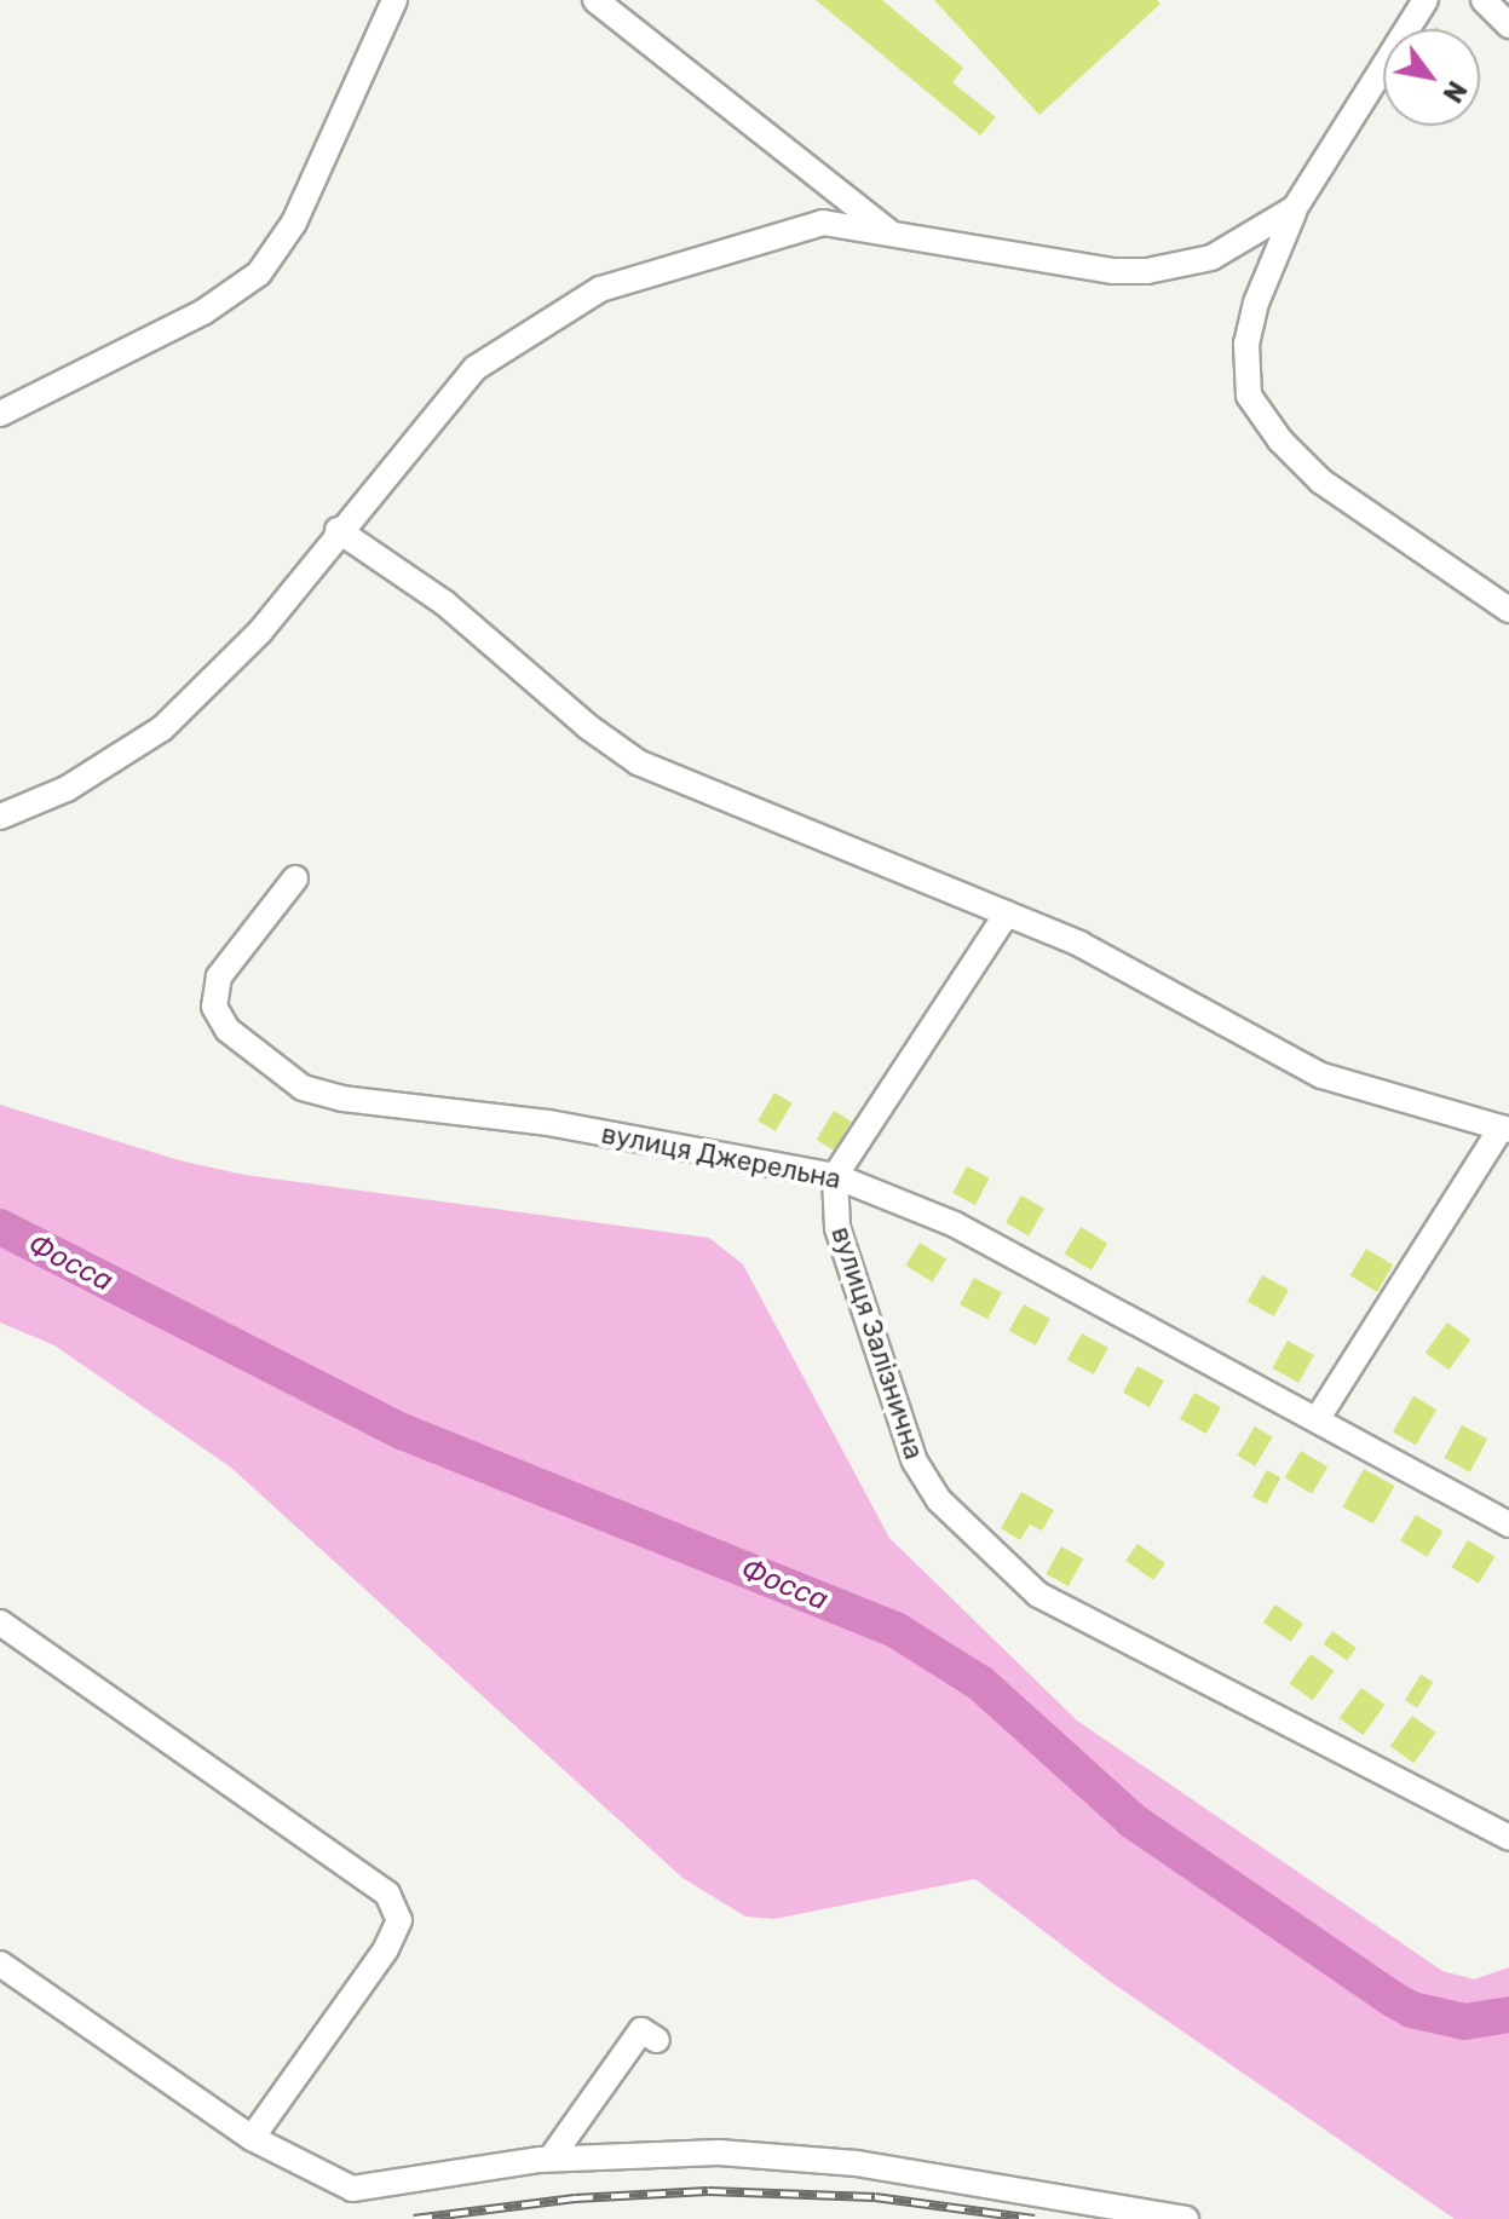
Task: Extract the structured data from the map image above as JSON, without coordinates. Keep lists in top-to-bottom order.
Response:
{
  "streets": {
    "street": ["вулиця Джерельна", "вулиця Залізнична"]
  },
  "crossings": [
    ["вулиця Джерельна", "вулиця Залізнична"]
  ],
  "water": ["Фосса"],
  "north": "bottom right"
}
